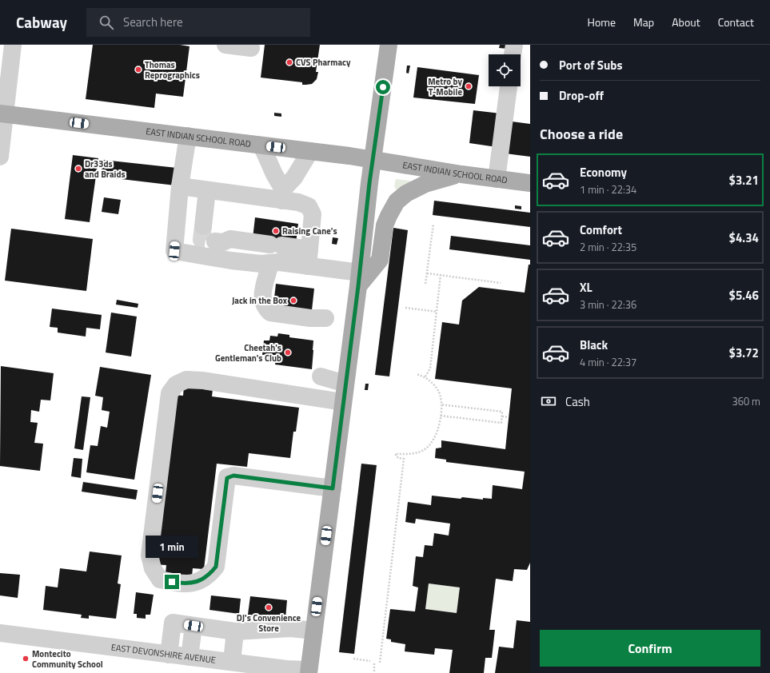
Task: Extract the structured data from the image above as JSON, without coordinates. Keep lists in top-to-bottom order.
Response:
{
  "streets": {
    "main road": ["EAST INDIAN SCHOOL ROAD"],
    "street": ["EAST DEVONSHIRE AVENUE"]
  },
  "places": [
    "CVS Pharmacy",
    "Thomas Reprographics",
    "Metro by T-Mobile",
    "Dr33ds and Braids",
    "Raising Cane's",
    "Jack in the Box",
    "Cheetah's Gentleman's Club",
    "DJ's Convenience Store",
    "Montecito Community School"
  ],
  "page": {
    "header": "Cabway",
    "search": "Search here",
    "nav": [
      "Home",
      "Map",
      "About",
      "Contact"
    ],
    "banner": ["Port of Subs", "Drop-off"],
    "heading": "Choose a ride",
    "list": [
      {
        "name": "Economy",
        "note": "1 min · 22:34",
        "value": "$3.21"
      },
      {
        "name": "Comfort",
        "note": "2 min · 22:35",
        "value": "$4.34"
      },
      {
        "name": "XL",
        "note": "3 min · 22:36",
        "value": "$5.46"
      },
      {
        "name": "Black",
        "note": "4 min · 22:37",
        "value": "$3.72"
      }
    ],
    "pay": ["Cash", "360 m"],
    "bubble": "1 min",
    "buttons": "Confirm"
  }
}
